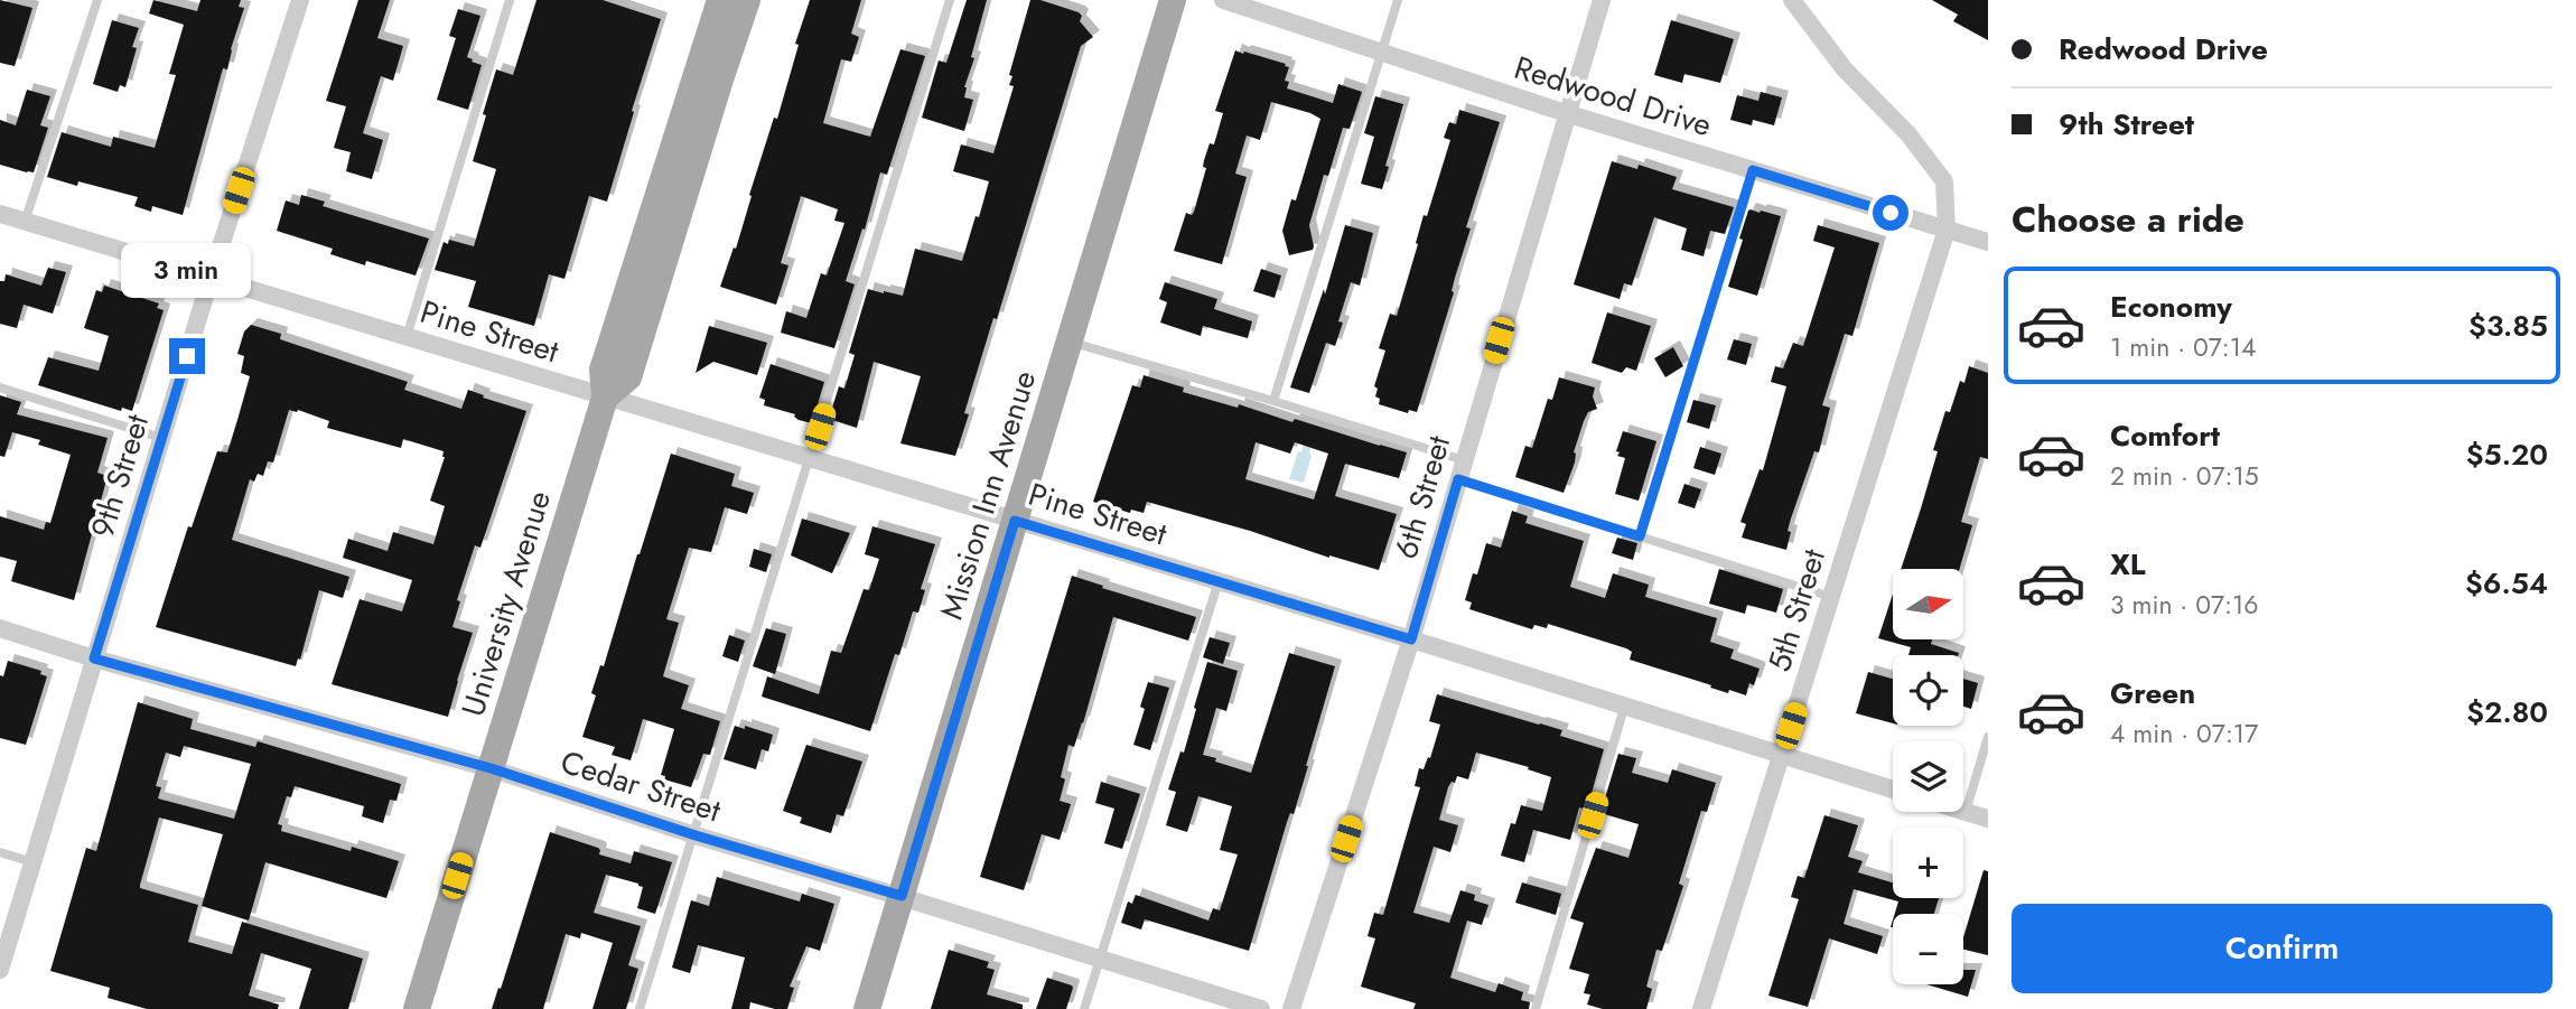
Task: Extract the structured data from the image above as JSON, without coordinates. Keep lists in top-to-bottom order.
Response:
{
  "streets": {
    "main road": ["Mission Inn Avenue", "University Avenue"],
    "street": [
      "Redwood Drive",
      "Pine Street",
      "9th Street",
      "6th Street",
      "5th Street",
      "Cedar Street"
    ]
  },
  "crossings": [
    ["Redwood Drive", "6th Street"],
    ["Redwood Drive", "5th Street"],
    ["Pine Street", "9th Street"],
    ["Pine Street", "Mission Inn Avenue"],
    ["Pine Street", "6th Street"],
    ["Pine Street", "University Avenue"],
    ["Pine Street", "5th Street"],
    ["9th Street", "Cedar Street"],
    ["Mission Inn Avenue", "Cedar Street"],
    ["University Avenue", "Cedar Street"]
  ],
  "north": "right",
  "page": {
    "banner": ["Redwood Drive", "9th Street"],
    "heading": "Choose a ride",
    "bubble": "3 min",
    "list": [
      {
        "name": "Economy",
        "note": "1 min · 07:14",
        "value": "$3.85"
      },
      {
        "name": "Comfort",
        "note": "2 min · 07:15",
        "value": "$5.20"
      },
      {
        "name": "XL",
        "note": "3 min · 07:16",
        "value": "$6.54"
      },
      {
        "name": "Green",
        "note": "4 min · 07:17",
        "value": "$2.80"
      }
    ],
    "map_buttons": ["+", "−"],
    "buttons": "Confirm"
  }
}
